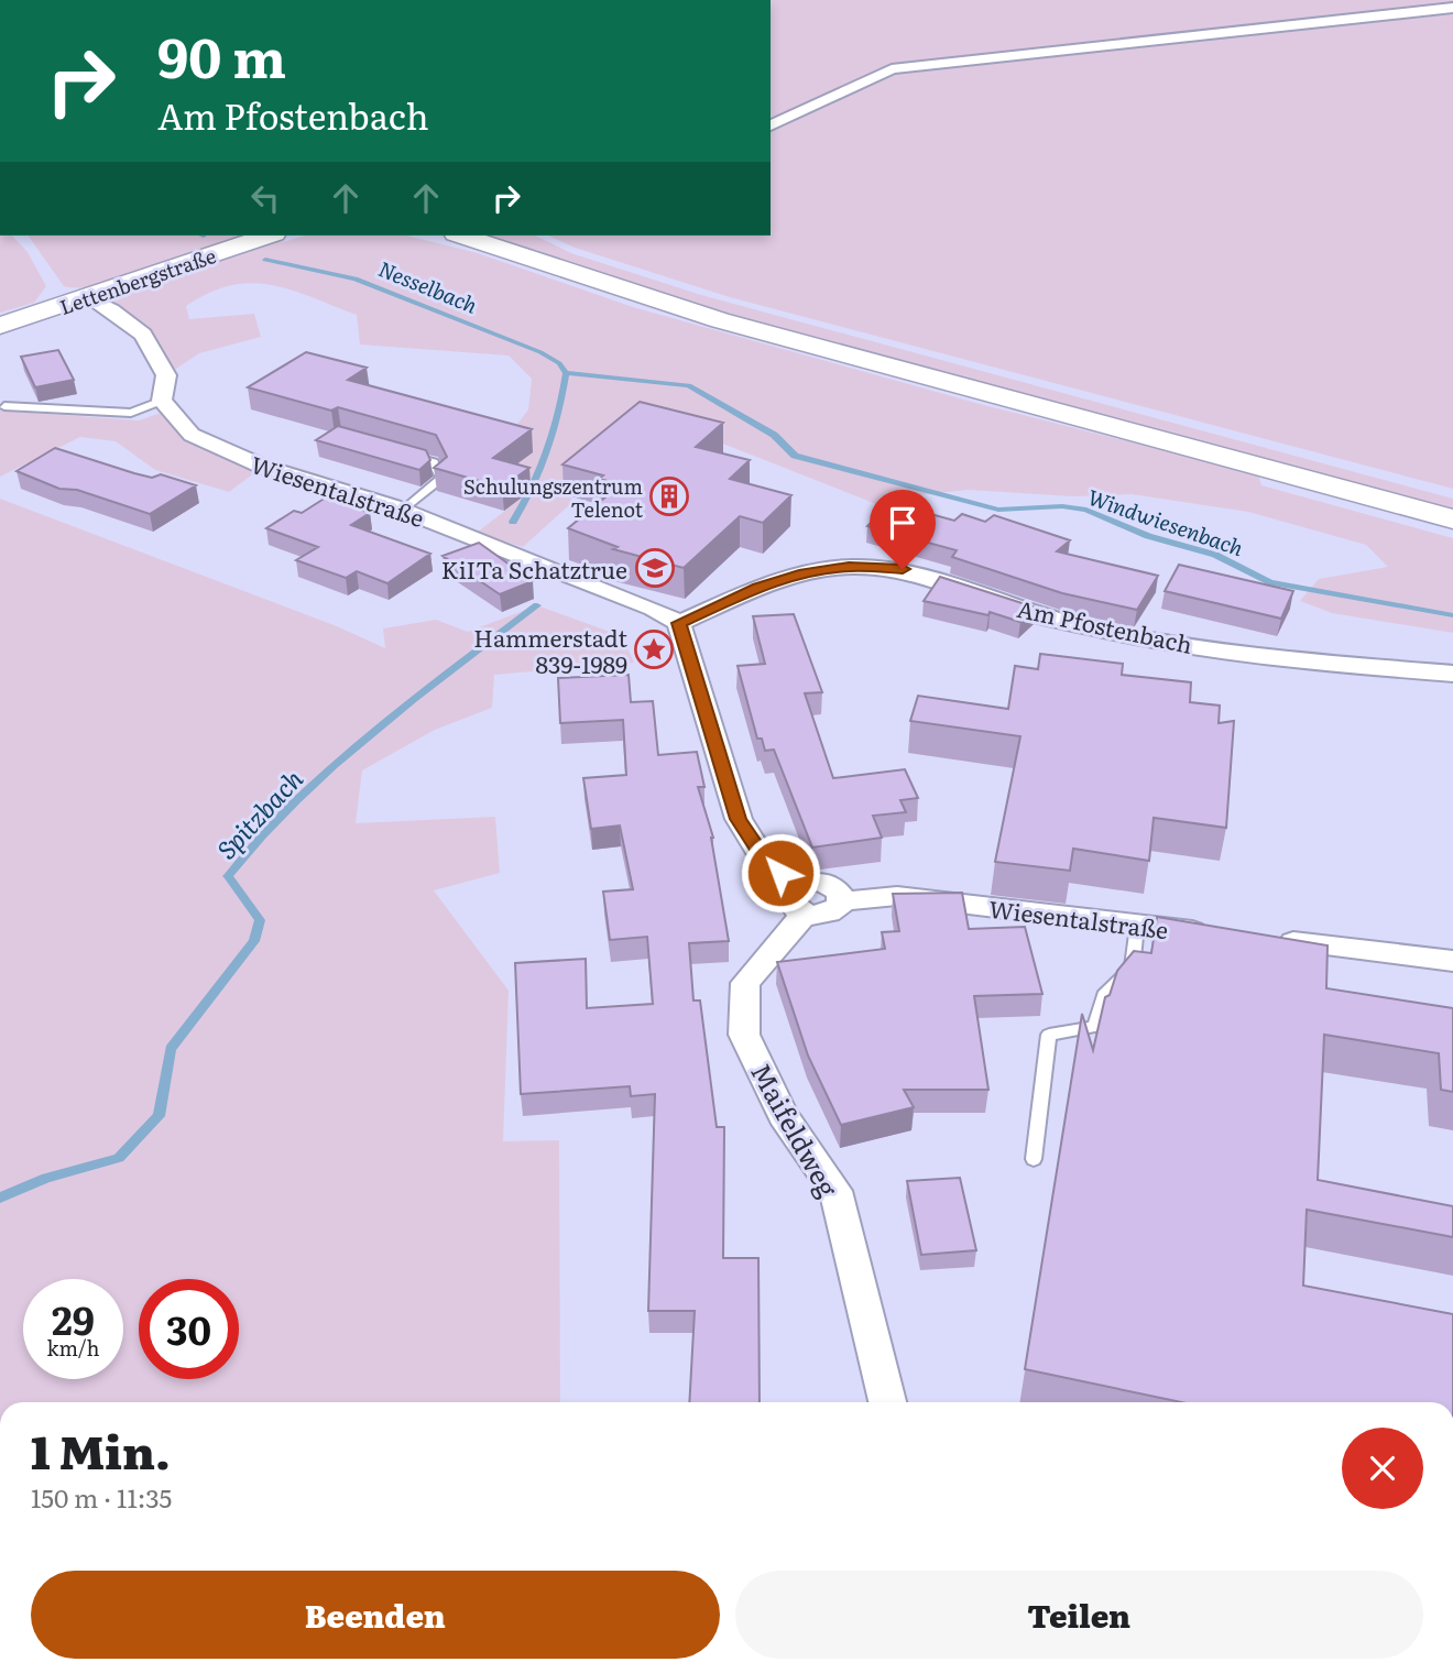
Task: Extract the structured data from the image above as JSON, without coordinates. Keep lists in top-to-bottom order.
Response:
{
  "streets": {
    "main road": ["Lettenbergstraße"],
    "street": ["Wiesentalstraße", "Am Pfostenbach", "Maifeldweg"]
  },
  "crossings": [
    ["Wiesentalstraße", "Am Pfostenbach"],
    ["Wiesentalstraße", "Maifeldweg"]
  ],
  "water": ["Nesselbach", "Windwiesenbach", "Spitzbach"],
  "places": {
    "building": ["Schulungszentrum Telenot"],
    "school or university": ["KiITa Schatztrue"],
    "place": ["Hammerstadt 839-1989"]
  },
  "page": {
    "turn": ["90 m", "Am Pfostenbach"],
    "speed": "29 km/h",
    "limit": "30",
    "heading": ["1 Min.", "150 m · 11:35"],
    "buttons": ["Beenden", "Teilen"]
  }
}
